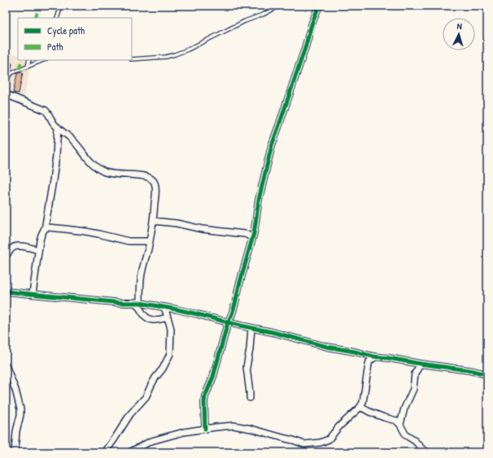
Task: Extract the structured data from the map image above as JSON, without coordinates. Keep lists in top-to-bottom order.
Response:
{
  "legend": ["Cycle path", "Path"],
  "north": "top"
}
